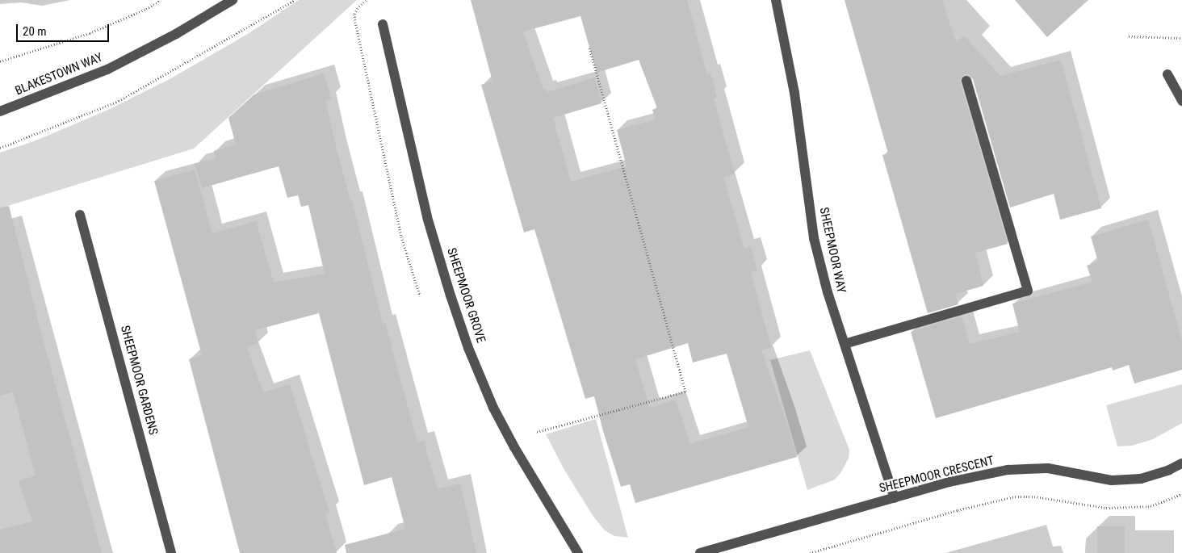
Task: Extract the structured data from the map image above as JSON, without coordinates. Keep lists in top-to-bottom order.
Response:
{
  "streets": {
    "street": [
      "BLAKESTOWN WAY",
      "SHEEPMOOR WAY",
      "SHEEPMOOR GROVE",
      "SHEEPMOOR GARDENS",
      "SHEEPMOOR CRESCENT"
    ]
  },
  "crossings": [
    ["SHEEPMOOR WAY", "SHEEPMOOR CRESCENT"]
  ],
  "scale_bar": "20 m"
}
